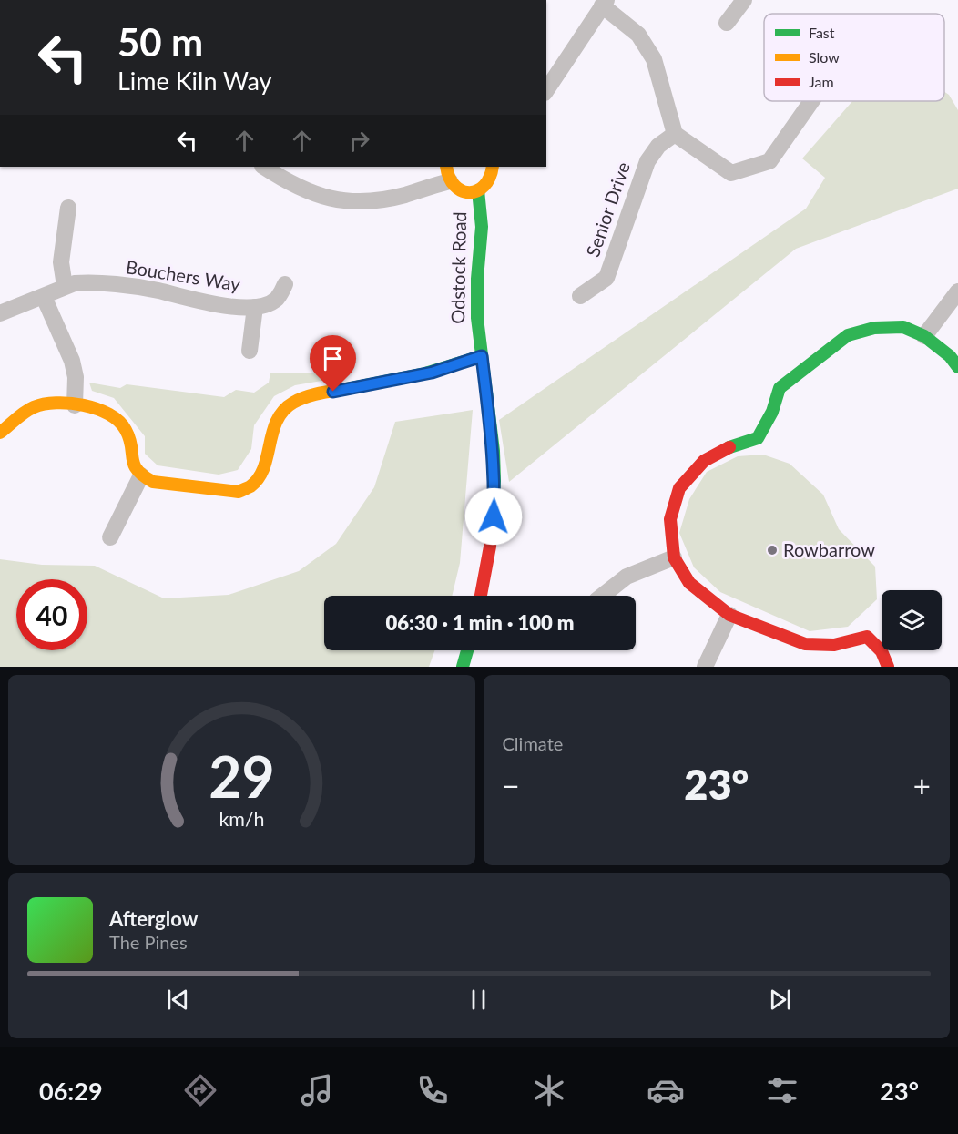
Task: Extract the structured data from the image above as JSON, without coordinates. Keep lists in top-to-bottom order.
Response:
{
  "streets": {
    "street": ["Senior Drive", "Odstock Road", "Bouchers Way"]
  },
  "places": ["Rowbarrow"],
  "legend": ["Fast", "Slow", "Jam"],
  "page": {
    "turn": ["50 m", "Lime Kiln Way"],
    "limit": "40",
    "trip": "06:30 · 1 min · 100 m",
    "tile": "Climate",
    "heat": ["−", "23°", "+"],
    "song": ["Afterglow", "The Pines"],
    "tabs": ["06:29", "23°"],
    "gauge": ["29", "km/h"]
  }
}
